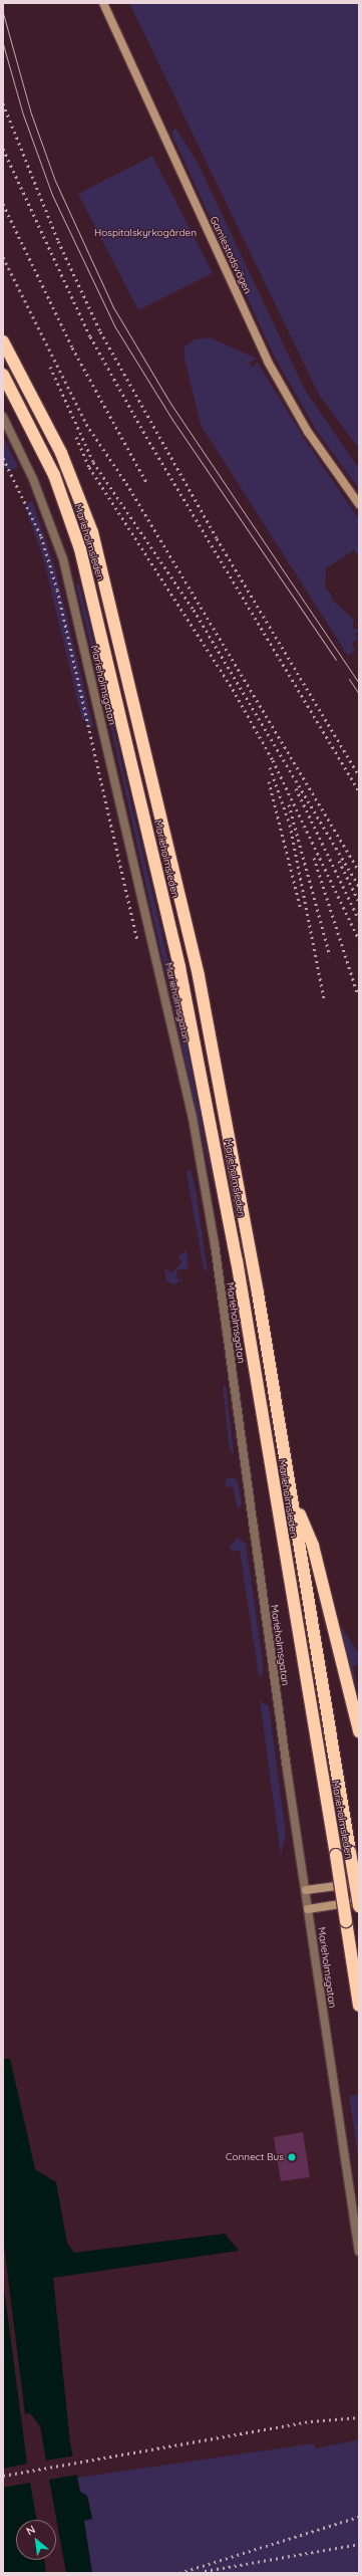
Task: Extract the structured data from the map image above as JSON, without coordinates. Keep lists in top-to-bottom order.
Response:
{
  "streets": {
    "highway": ["Marieholmsleden"],
    "street": ["Gamlestadsvägen", "Marieholmsgatan"]
  },
  "parks": ["Hospitalskyrkogården"],
  "places": ["Connect Bus"],
  "north": "top left"
}
